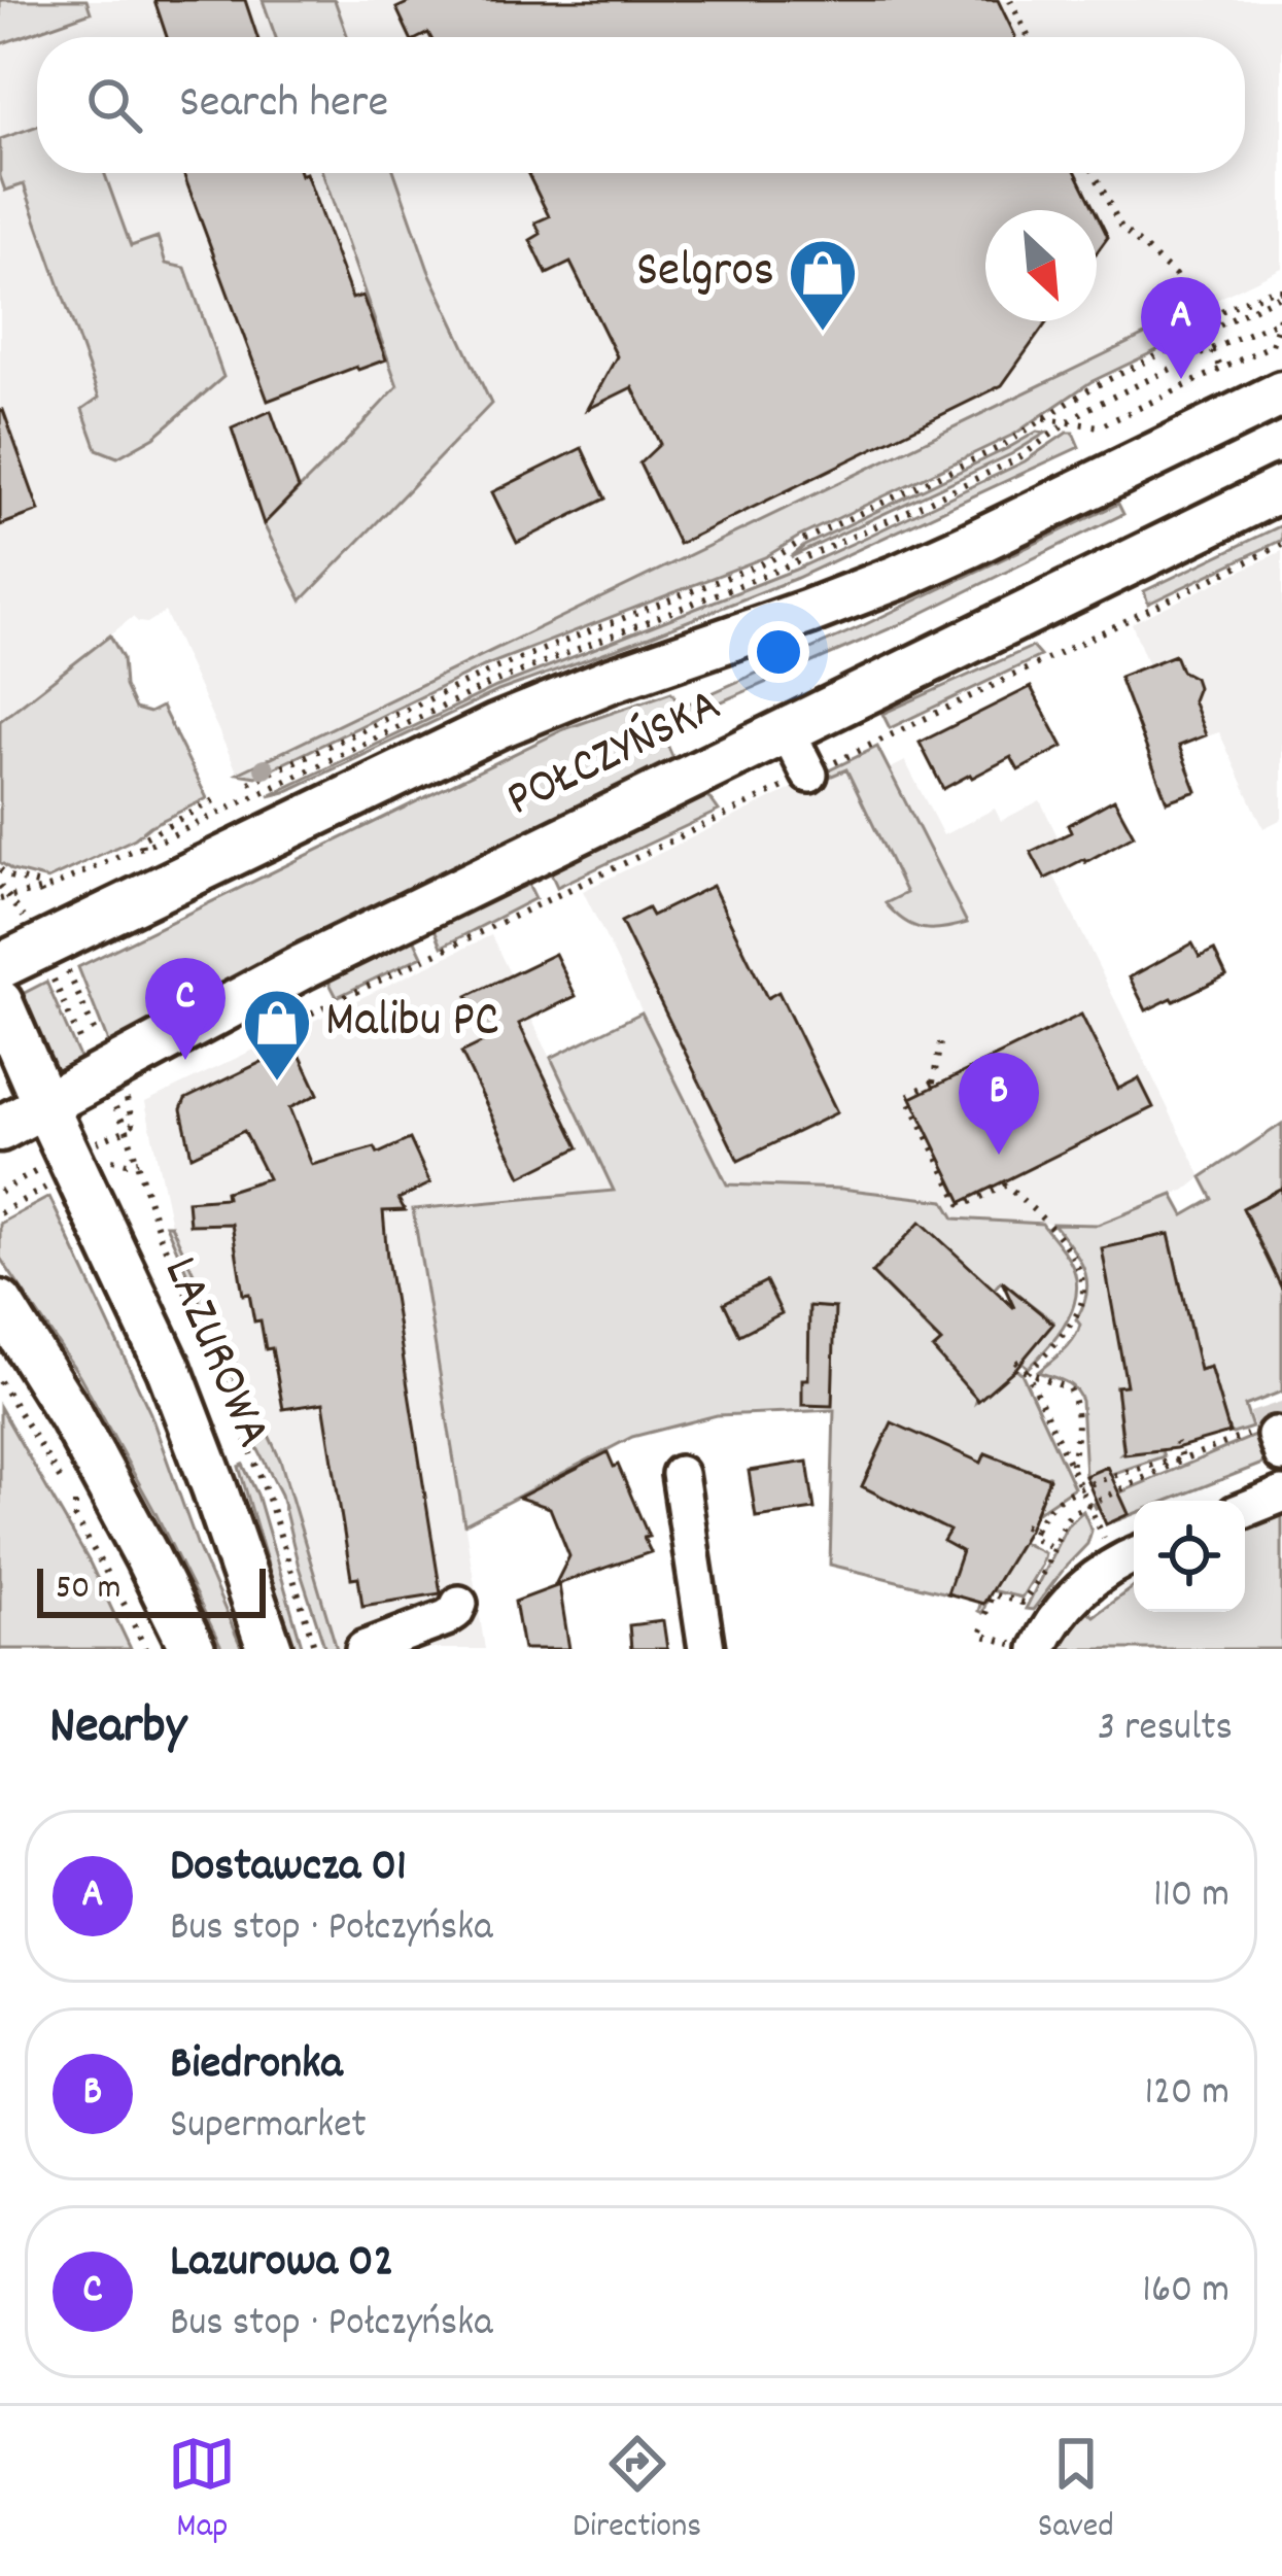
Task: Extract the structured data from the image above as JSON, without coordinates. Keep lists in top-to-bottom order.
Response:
{
  "streets": {
    "main road": ["POŁCZYŃSKA", "LAZUROWA"]
  },
  "crossings": [
    ["POŁCZYŃSKA", "LAZUROWA"]
  ],
  "places": {
    "shop": ["Selgros", "Malibu PC"]
  },
  "scale_bar": "50 m",
  "north": "bottom right",
  "page": {
    "search": "Search here",
    "pins": ["A", "C", "B"],
    "scale": "50 m",
    "heading": ["Nearby", "3 results"],
    "list": [
      {
        "mark": "A",
        "name": "Dostawcza 01",
        "note": "Bus stop · Połczyńska",
        "value": "110 m"
      },
      {
        "mark": "B",
        "name": "Biedronka",
        "note": "Supermarket",
        "value": "120 m"
      },
      {
        "mark": "C",
        "name": "Lazurowa 02",
        "note": "Bus stop · Połczyńska",
        "value": "160 m"
      }
    ],
    "nav": ["Map", "Directions", "Saved"]
  }
}
